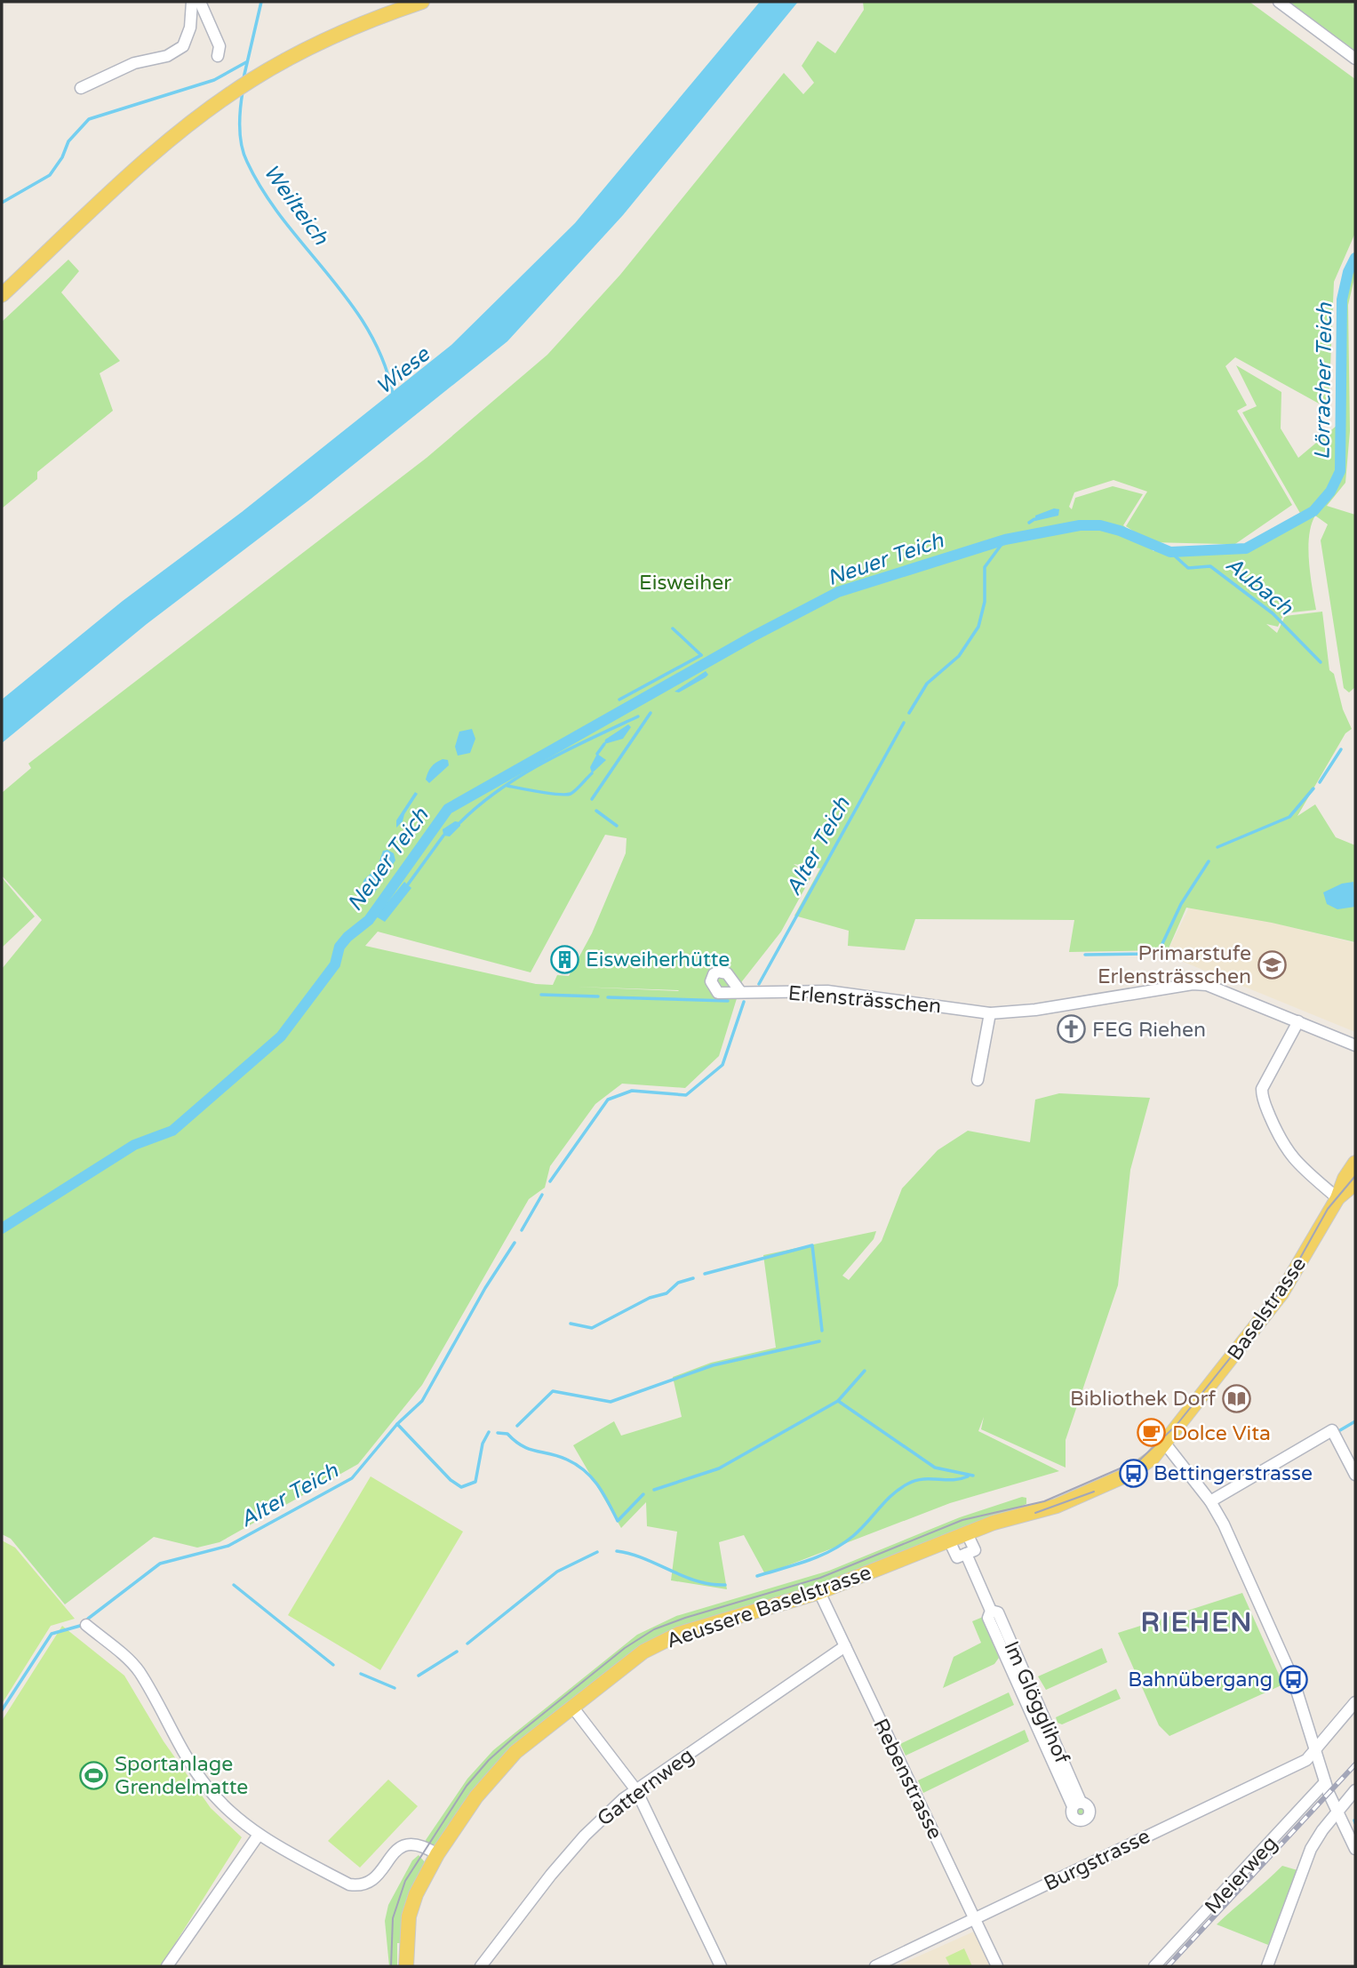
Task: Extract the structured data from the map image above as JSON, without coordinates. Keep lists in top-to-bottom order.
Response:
{
  "streets": {
    "main road": ["Baselstrasse", "Aeussere Baselstrasse"],
    "street": [
      "Erlensträsschen",
      "Im Glögglihof",
      "Rebenstrasse",
      "Gatternweg",
      "Burgstrasse",
      "Meierweg"
    ]
  },
  "crossings": [
    ["Baselstrasse", "Aeussere Baselstrasse"],
    ["Aeussere Baselstrasse", "Im Glögglihof"],
    ["Aeussere Baselstrasse", "Rebenstrasse"],
    ["Rebenstrasse", "Gatternweg"],
    ["Rebenstrasse", "Burgstrasse"]
  ],
  "districts": ["RIEHEN"],
  "water": [
    "Weilteich",
    "Wiese",
    "Lörracher Teich",
    "Neuer Teich",
    "Aubach",
    "Alter Teich"
  ],
  "parks": ["Eisweiher"],
  "places": {
    "building": ["Eisweiherhütte"],
    "school or university": ["Primarstufe Erlensträsschen"],
    "church": ["FEG Riehen"],
    "library": ["Bibliothek Dorf"],
    "cafe": ["Dolce Vita"],
    "bus stop": ["Bettingerstrasse", "Bahnübergang"],
    "sports": ["Sportanlage Grendelmatte"]
  }
}
